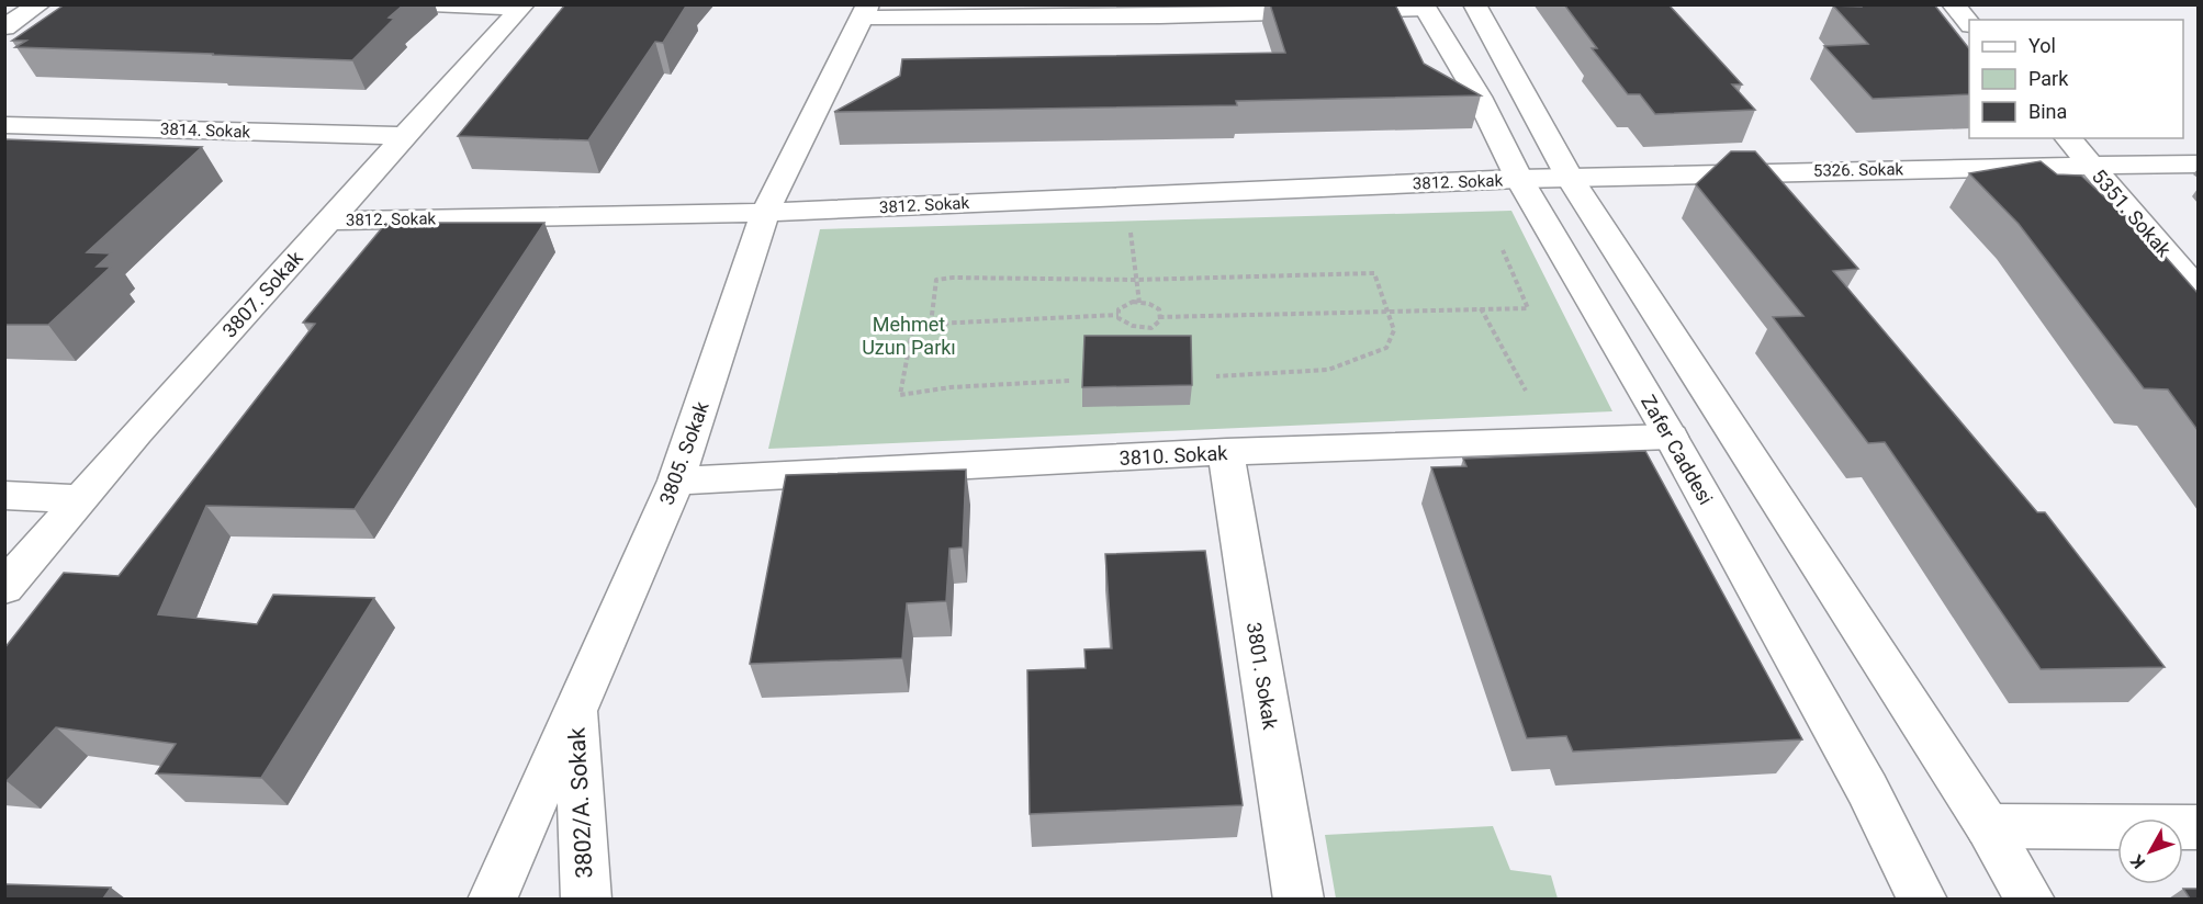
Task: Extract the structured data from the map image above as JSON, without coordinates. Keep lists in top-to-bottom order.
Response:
{
  "streets": {
    "street": [
      "3814. Sokak",
      "5326. Sokak",
      "3812. Sokak",
      "5351. Sokak",
      "3807. Sokak",
      "Zafer Caddesi",
      "3805. Sokak",
      "3810. Sokak",
      "3801. Sokak",
      "3802/A. Sokak"
    ]
  },
  "crossings": [
    ["3814. Sokak", "3807. Sokak"],
    ["5326. Sokak", "3812. Sokak"],
    ["5326. Sokak", "5351. Sokak"],
    ["5326. Sokak", "Zafer Caddesi"],
    ["3812. Sokak", "3807. Sokak"],
    ["3812. Sokak", "Zafer Caddesi"],
    ["3812. Sokak", "3805. Sokak"],
    ["Zafer Caddesi", "3810. Sokak"],
    ["3805. Sokak", "3810. Sokak"],
    ["3805. Sokak", "3802/A. Sokak"],
    ["3810. Sokak", "3801. Sokak"]
  ],
  "parks": ["Mehmet Uzun Parkı"],
  "legend": ["Yol", "Park", "Bina"],
  "north": "bottom left"
}
